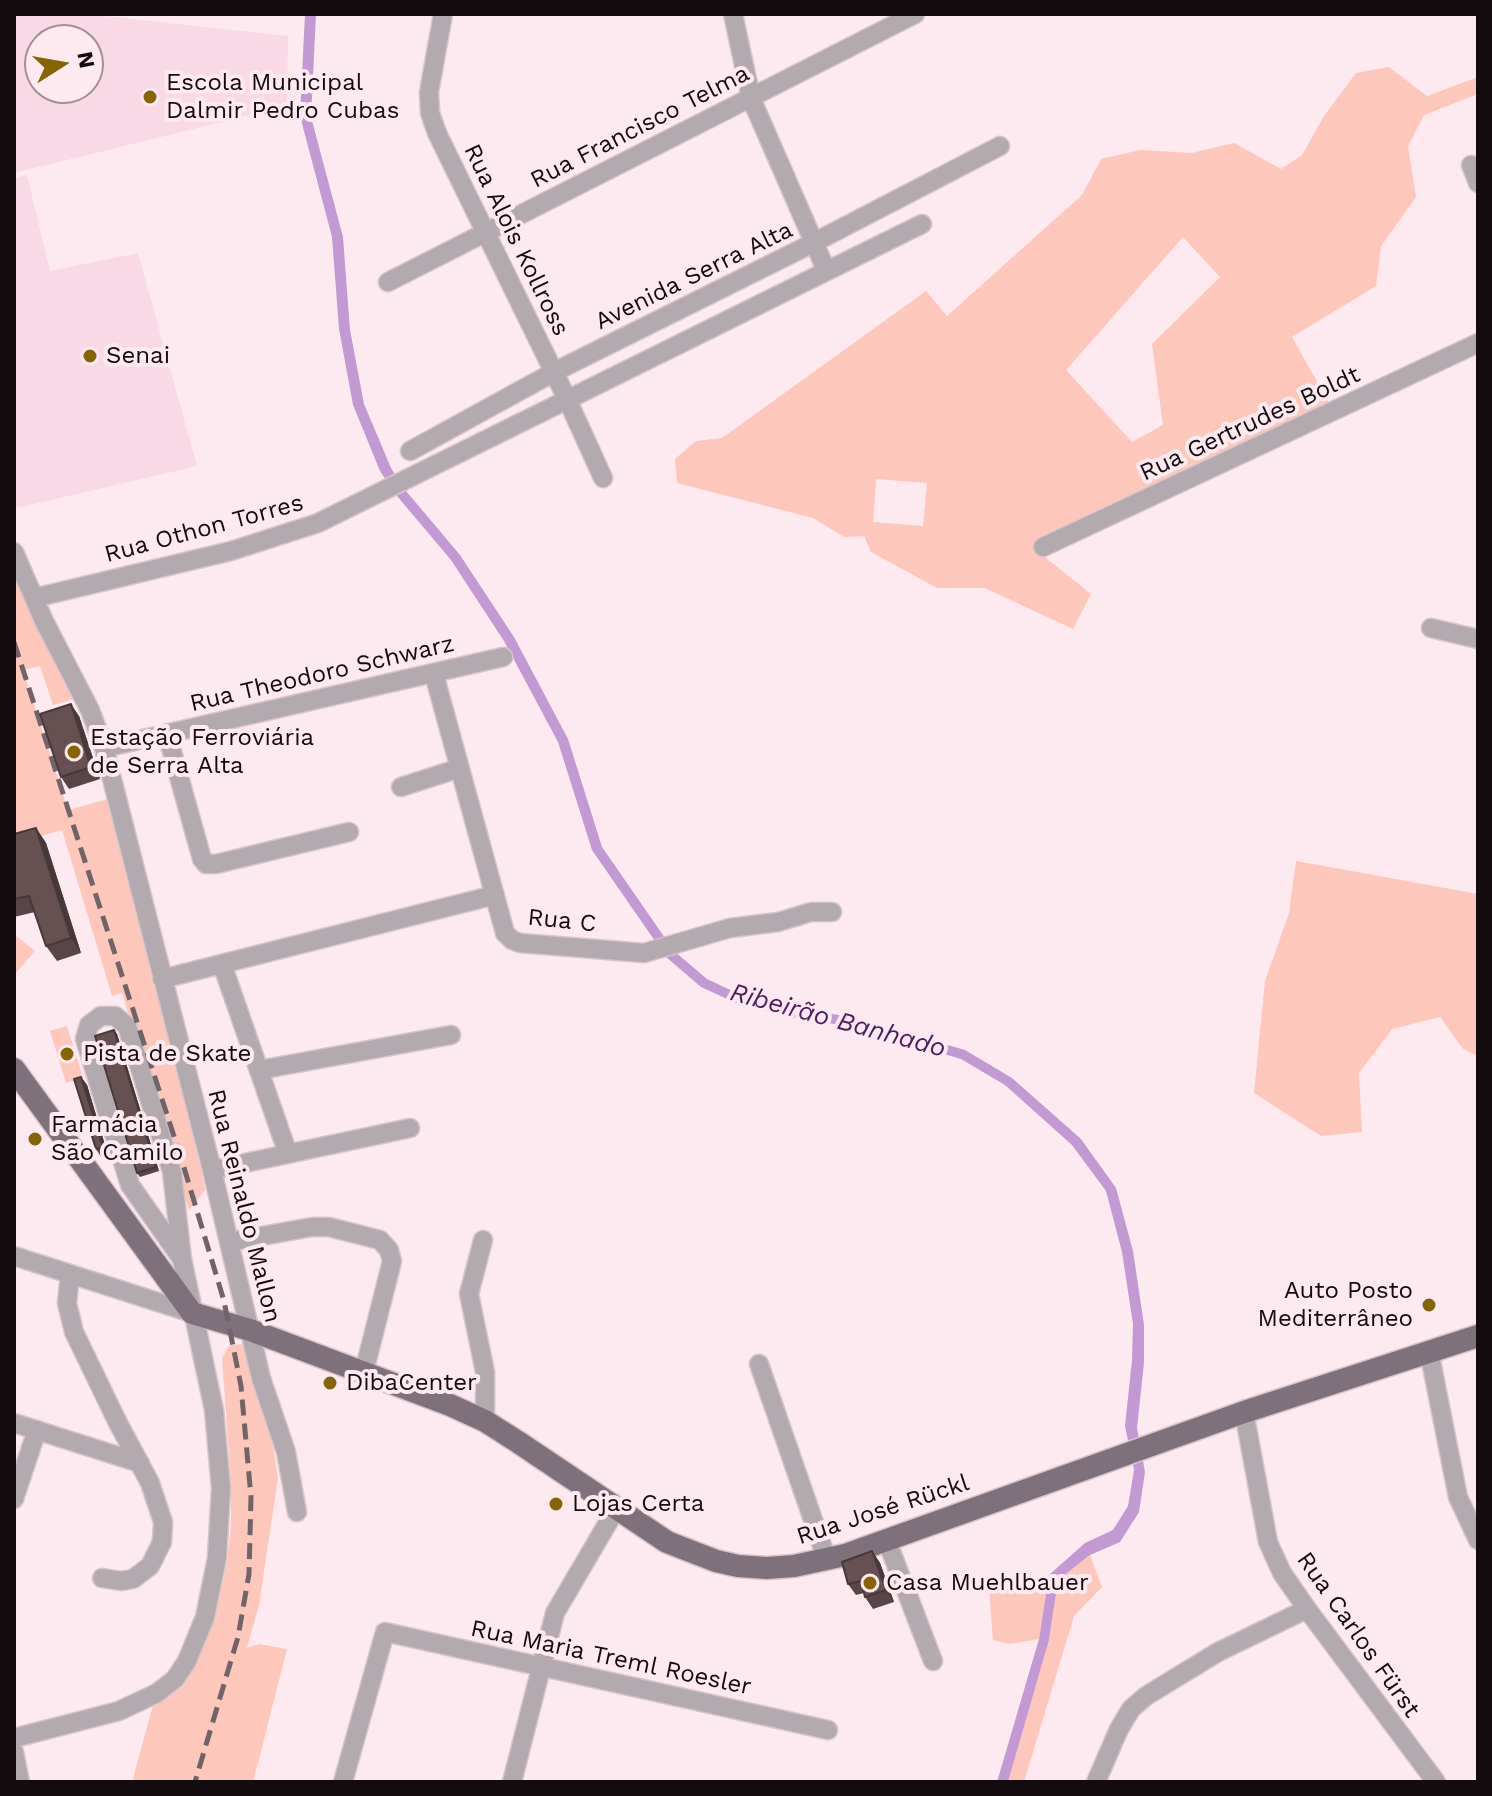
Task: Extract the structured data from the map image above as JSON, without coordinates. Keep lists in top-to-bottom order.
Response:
{
  "streets": {
    "main road": ["Rua José Rückl"],
    "street": [
      "Rua Francisco Telma",
      "Rua Alois Kollross",
      "Avenida Serra Alta",
      "Rua Gertrudes Boldt",
      "Rua Othon Torres",
      "Rua Theodoro Schwarz",
      "Rua C",
      "Rua Reinaldo Mallon",
      "Rua Carlos Fürst",
      "Rua Maria Treml Roesler"
    ]
  },
  "crossings": [
    ["Rua Francisco Telma", "Rua Alois Kollross"],
    ["Rua Alois Kollross", "Avenida Serra Alta"],
    ["Rua Alois Kollross", "Rua Othon Torres"],
    ["Rua Othon Torres", "Rua Reinaldo Mallon"],
    ["Rua Theodoro Schwarz", "Rua C"],
    ["Rua Theodoro Schwarz", "Rua Reinaldo Mallon"],
    ["Rua Reinaldo Mallon", "Rua José Rückl"],
    ["Rua José Rückl", "Rua Carlos Fürst"]
  ],
  "water": ["Ribeirão Banhado"],
  "places": [
    "Escola Municipal Dalmir Pedro Cubas",
    "Senai",
    "Estação Ferroviária de Serra Alta",
    "Pista de Skate",
    "Farmácia São Camilo",
    "Auto Posto Mediterrâneo",
    "DibaCenter",
    "Lojas Certa",
    "Casa Muehlbauer"
  ],
  "north": "right"
}
